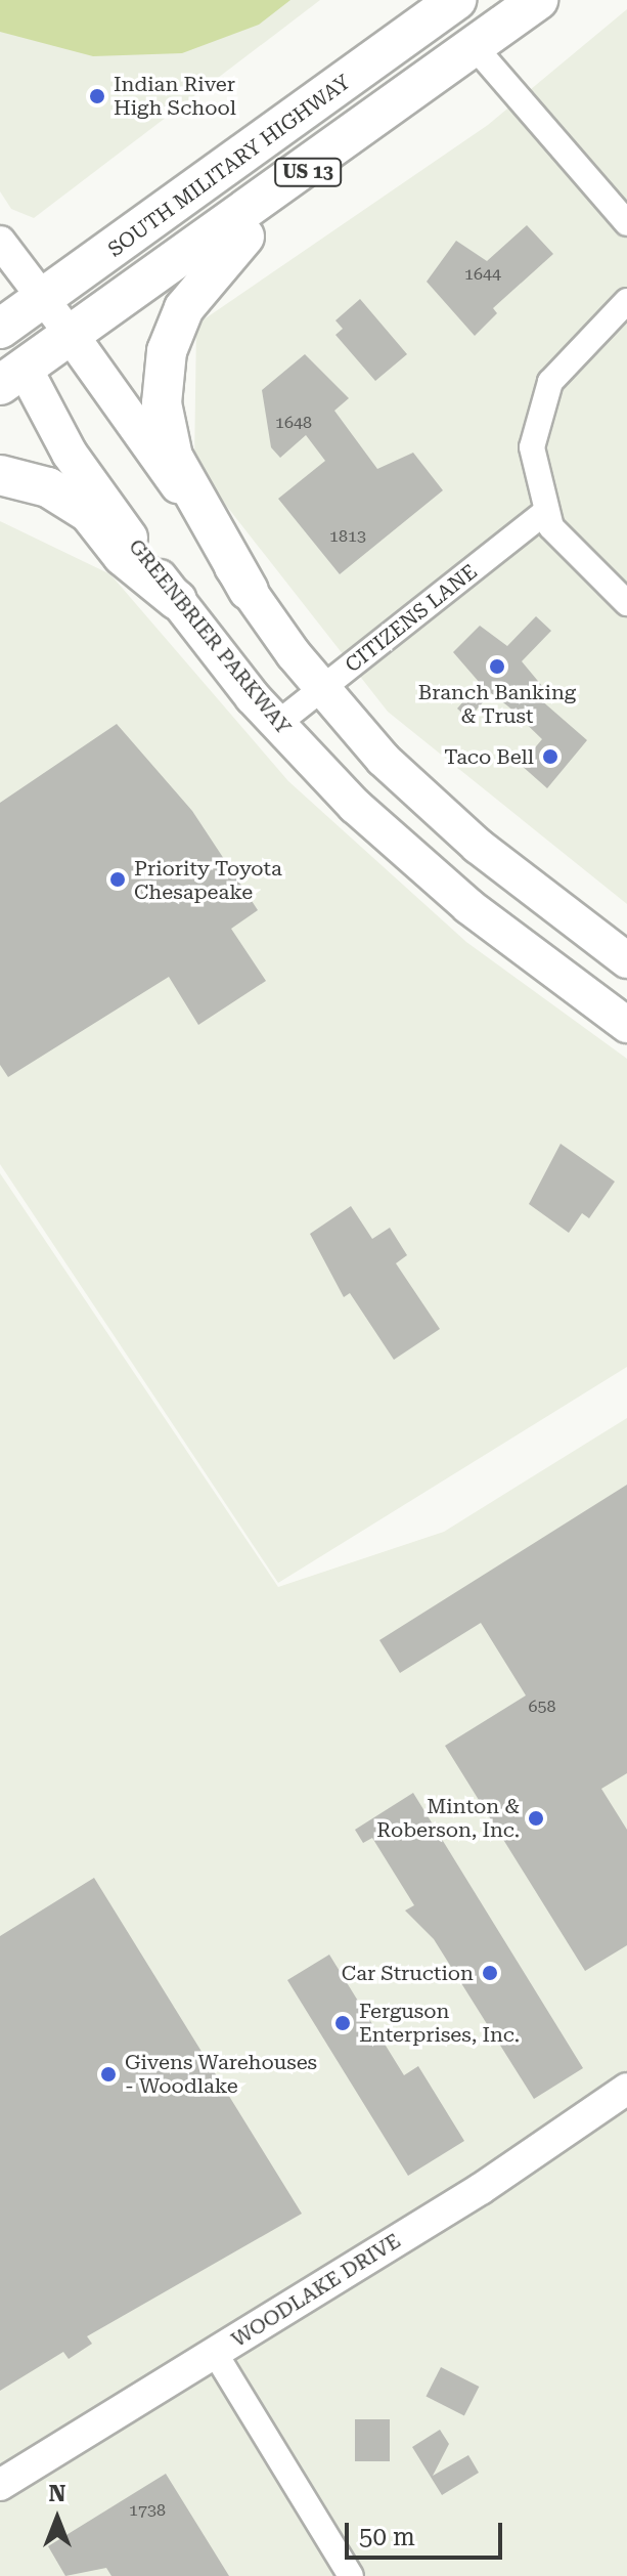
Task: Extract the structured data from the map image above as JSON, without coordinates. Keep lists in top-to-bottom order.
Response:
{
  "streets": {
    "main road": ["SOUTH MILITARY HIGHWAY", "US 13", "GREENBRIER PARKWAY"],
    "street": ["CITIZENS LANE", "WOODLAKE DRIVE"]
  },
  "crossings": [
    ["US 13", "GREENBRIER PARKWAY"],
    ["CITIZENS LANE", "GREENBRIER PARKWAY"]
  ],
  "places": [
    "Indian River High School",
    "Branch Banking & Trust",
    "Taco Bell",
    "Priority Toyota Chesapeake",
    "Minton & Roberson, Inc.",
    "Car Struction",
    "Ferguson Enterprises, Inc.",
    "Givens Warehouses - Woodlake"
  ],
  "house_numbers": [
    "1644",
    "1648",
    "1813",
    "658",
    "1738"
  ],
  "scale_bar": "50 m",
  "north": "top"
}
